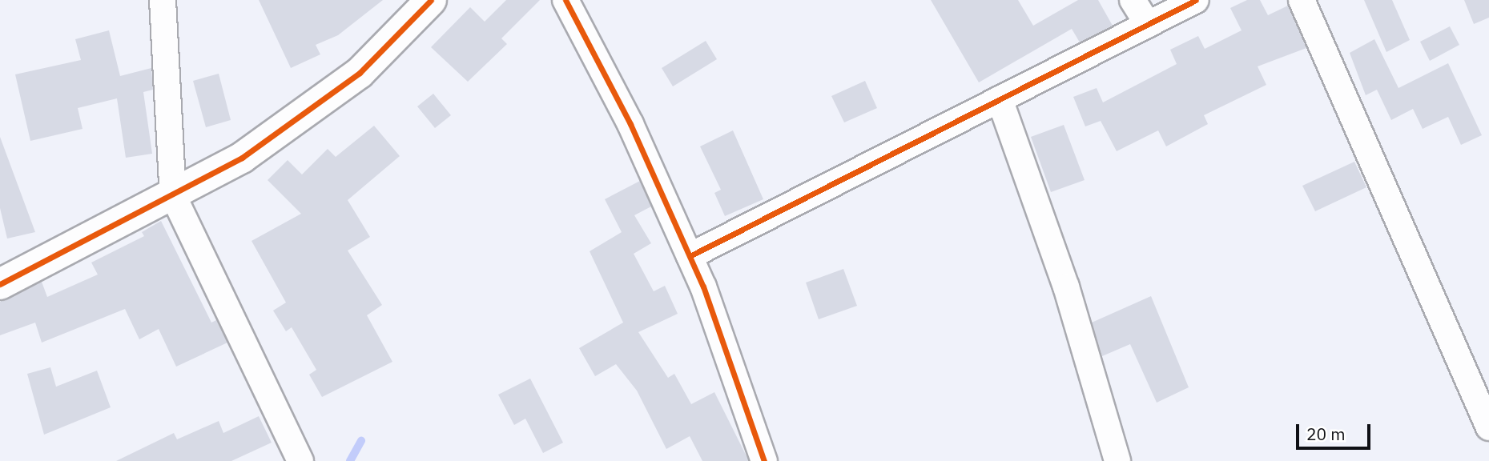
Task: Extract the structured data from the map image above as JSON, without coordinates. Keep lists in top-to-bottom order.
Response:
{
  "scale_bar": "20 m"
}
